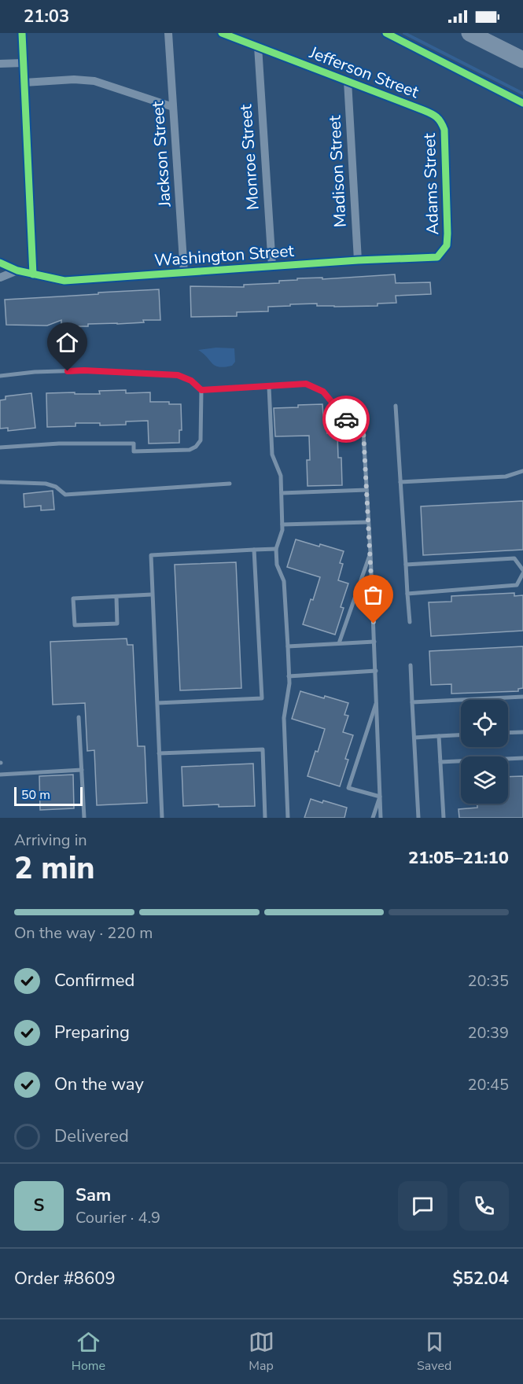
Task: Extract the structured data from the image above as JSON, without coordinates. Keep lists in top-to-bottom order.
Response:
{
  "streets": {
    "street": [
      "Jefferson Street",
      "Jackson Street",
      "Monroe Street",
      "Madison Street",
      "Adams Street",
      "Washington Street"
    ]
  },
  "crossings": [
    ["Jefferson Street", "Monroe Street"],
    ["Jefferson Street", "Madison Street"],
    ["Jefferson Street", "Adams Street"],
    ["Jackson Street", "Washington Street"],
    ["Monroe Street", "Washington Street"],
    ["Madison Street", "Washington Street"],
    ["Adams Street", "Washington Street"]
  ],
  "scale_bar": "50 m",
  "page": {
    "status": "21:03",
    "scale": "50 m",
    "heading": ["2 min", "Arriving in", "21:05–21:10"],
    "panel": [
      "Sam",
      "Courier · 4.9",
      "Order #8609",
      "$52.04"
    ],
    "bar": "On the way · 220 m",
    "list": [
      ["Confirmed", "20:35"],
      ["Preparing", "20:39"],
      ["On the way", "20:45"],
      "Delivered"
    ],
    "round": "S",
    "tabs": ["Home", "Map", "Saved"]
  }
}
